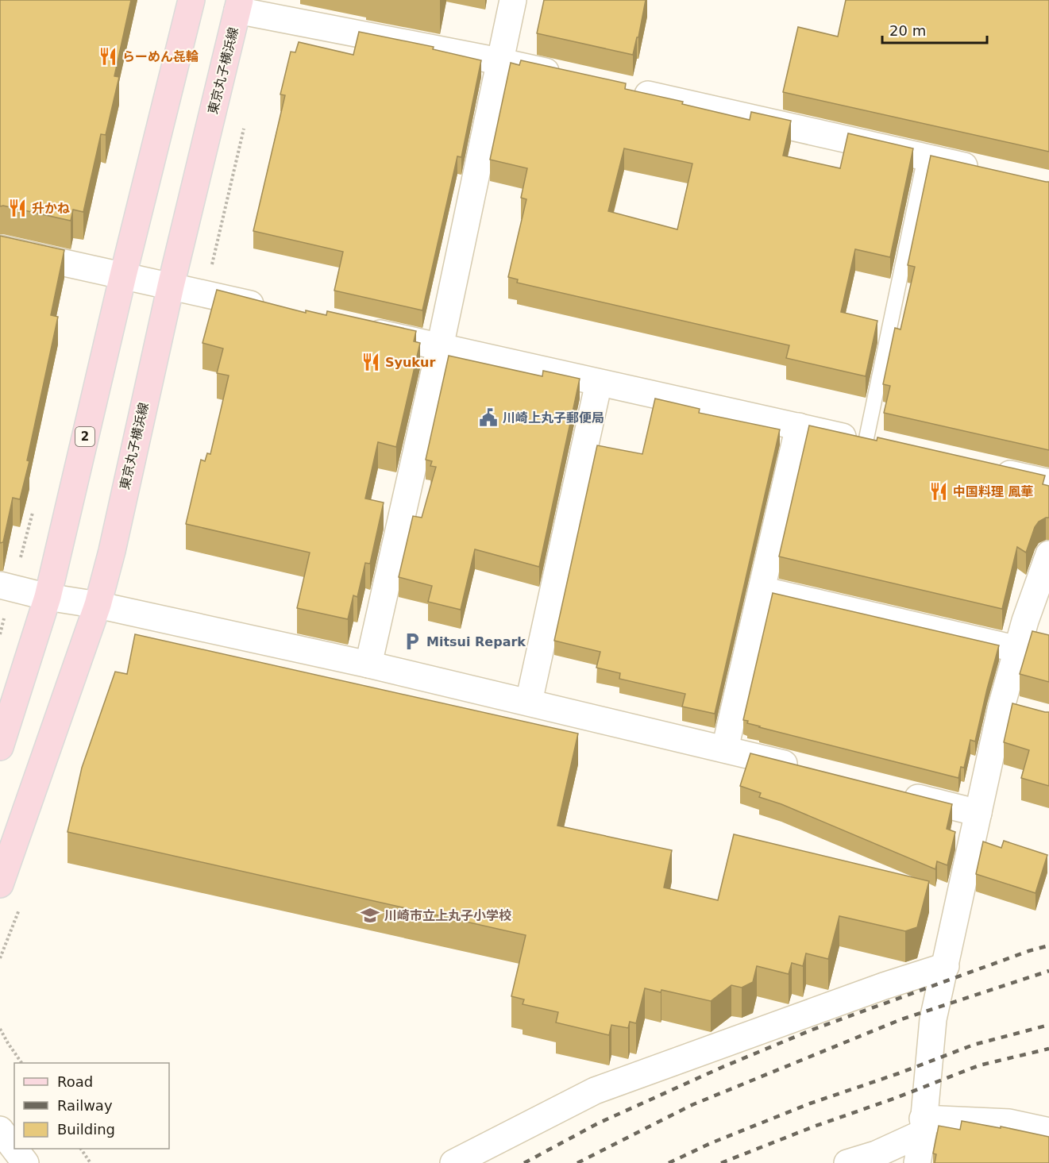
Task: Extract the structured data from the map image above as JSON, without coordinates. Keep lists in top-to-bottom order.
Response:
{
  "streets": {
    "main road": ["東京丸子横浜線", "2"]
  },
  "places": {
    "restaurant": [
      "らーめん㐂輪",
      "升かね",
      "Syukur",
      "中国料理 鳳華"
    ],
    "public building": ["川崎上丸子郵便局"],
    "parking": ["Mitsui Repark"],
    "school or university": ["川崎市立上丸子小学校"]
  },
  "legend": ["Road", "Railway", "Building"],
  "scale_bar": "20 m"
}
